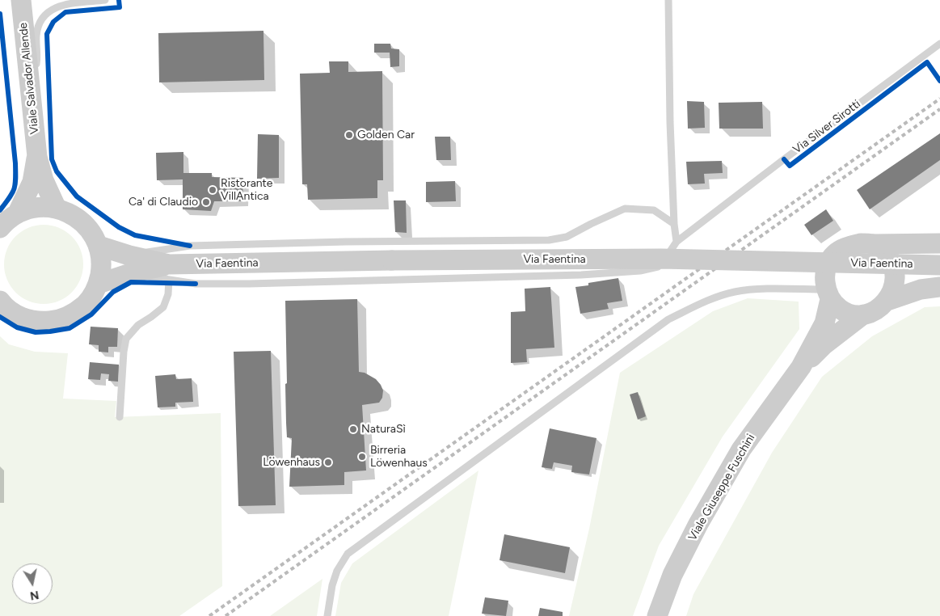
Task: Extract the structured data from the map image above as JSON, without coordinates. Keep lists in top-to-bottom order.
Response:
{
  "streets": {
    "main road": ["Viale Salvador Allende", "Via Faentina", "Viale Giuseppe Fuschini"],
    "lane": ["Via Silver Sirotti"]
  },
  "crossings": [
    ["Via Silver Sirotti", "Via Faentina"]
  ],
  "places": [
    "Golden Car",
    "Ristorante VillAntica",
    "Ca' di Claudio",
    "NaturaSì",
    "Birreria Löwenhaus",
    "Löwenhaus"
  ],
  "north": "bottom"
}
